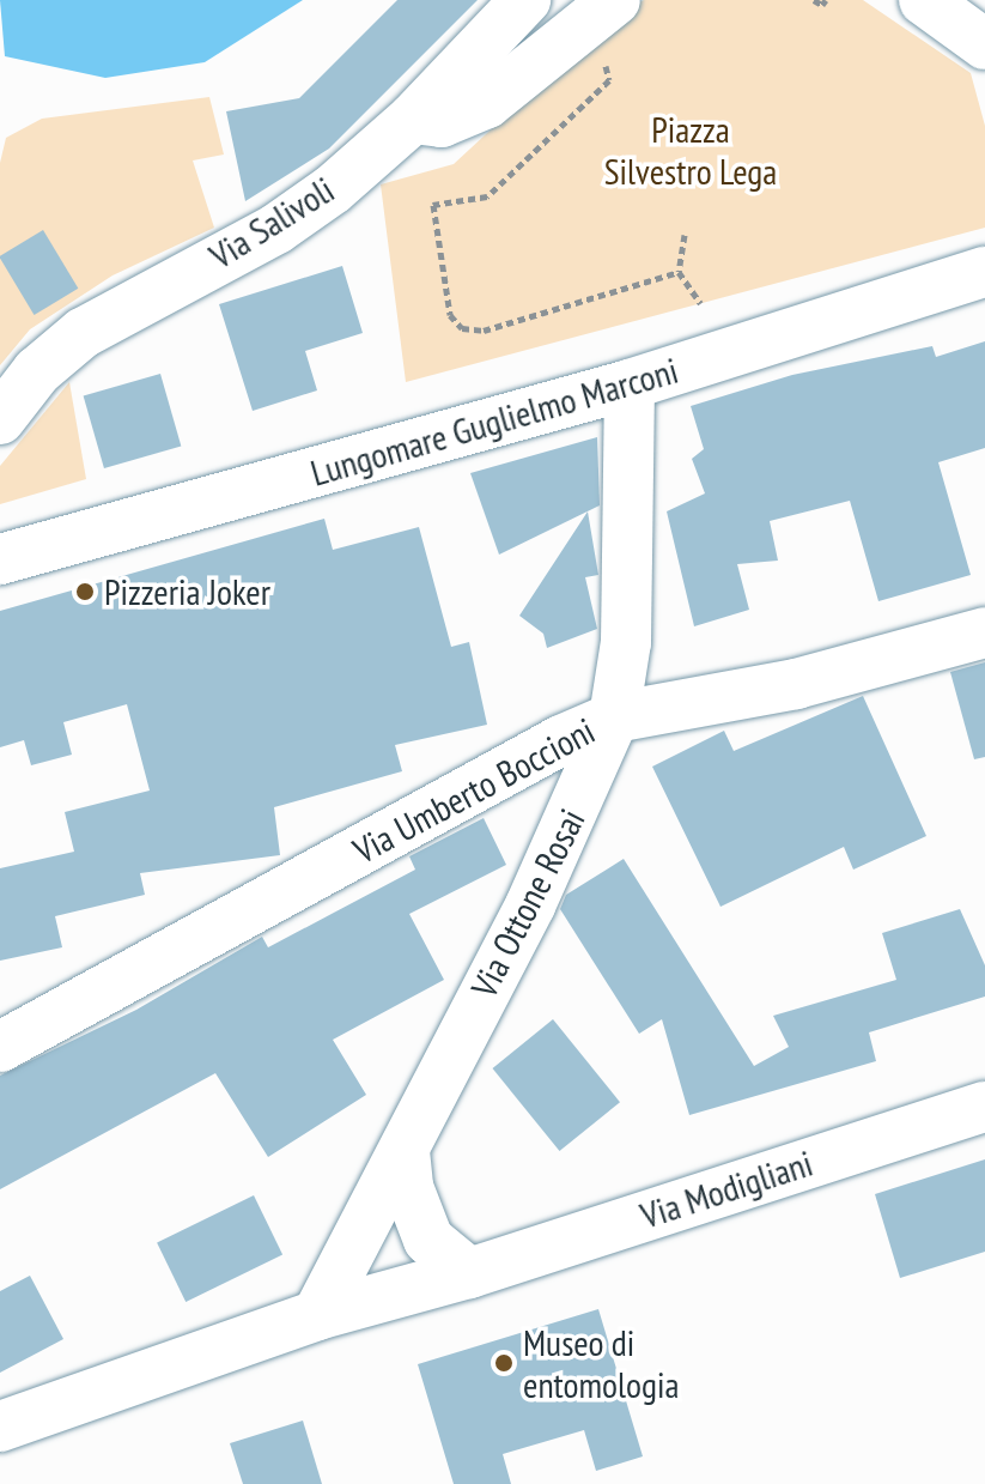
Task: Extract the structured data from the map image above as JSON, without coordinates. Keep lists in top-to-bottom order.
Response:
{
  "streets": {
    "street": [
      "Via Salivoli",
      "Lungomare Guglielmo Marconi",
      "Via Umberto Boccioni",
      "Via Ottone Rosai",
      "Via Modigliani"
    ]
  },
  "crossings": [
    ["Lungomare Guglielmo Marconi", "Via Ottone Rosai"],
    ["Via Umberto Boccioni", "Via Ottone Rosai"],
    ["Via Ottone Rosai", "Via Modigliani"]
  ],
  "parks": ["Piazza Silvestro Lega"],
  "places": ["Pizzeria Joker", "Museo di entomologia"]
}
